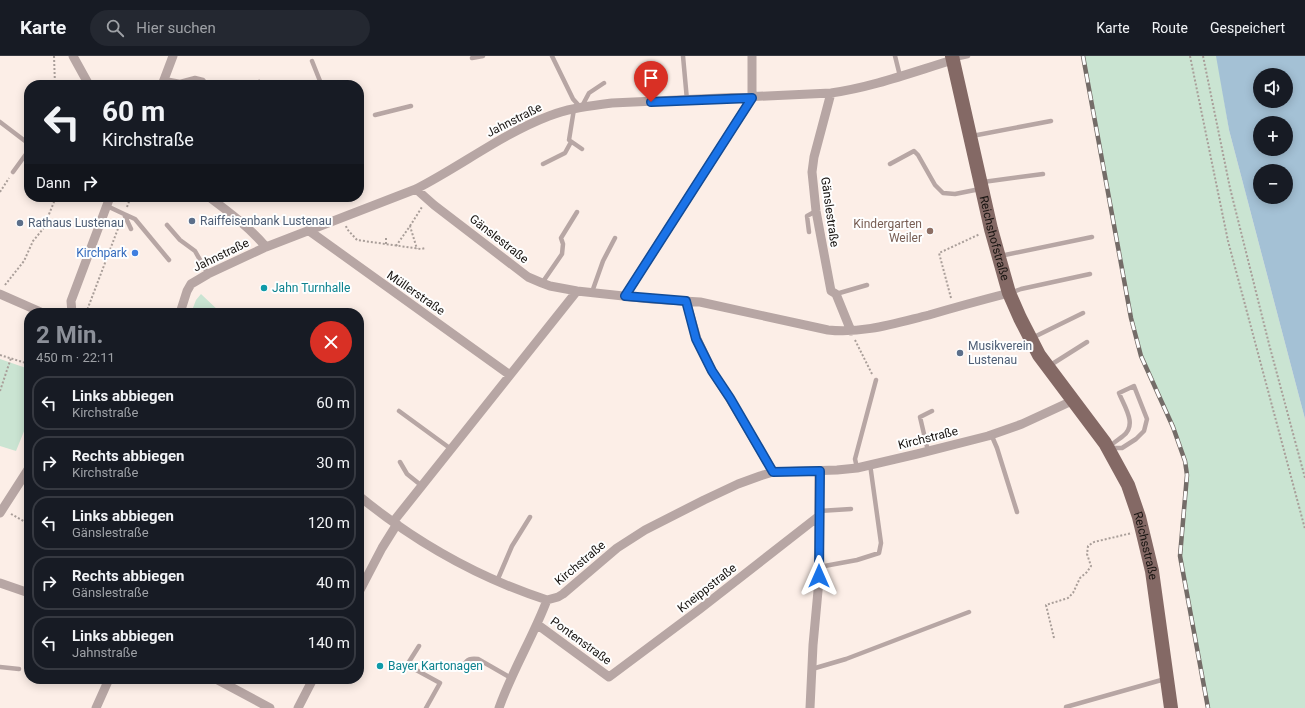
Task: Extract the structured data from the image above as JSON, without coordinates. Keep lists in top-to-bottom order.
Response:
{
  "streets": {
    "main road": ["Reichshofstraße", "Reichsstraße"],
    "street": [
      "Jahnstraße",
      "Gänslestraße",
      "Müllerstraße",
      "Kirchstraße",
      "Kneippstraße",
      "Pontenstraße"
    ]
  },
  "crossings": [
    ["Jahnstraße", "Gänslestraße"],
    ["Jahnstraße", "Reichshofstraße"],
    ["Jahnstraße", "Müllerstraße"],
    ["Gänslestraße", "Reichshofstraße"],
    ["Reichshofstraße", "Kirchstraße"],
    ["Reichshofstraße", "Reichsstraße"],
    ["Kirchstraße", "Reichsstraße"],
    ["Kirchstraße", "Pontenstraße"],
    ["Kneippstraße", "Pontenstraße"]
  ],
  "places": [
    "Raiffeisenbank Lustenau",
    "Rathaus Lustenau",
    "Kindergarten Weiler",
    "Kirchpark",
    "Jahn Turnhalle",
    "Musikverein Lustenau",
    "Bayer Kartonagen"
  ],
  "page": {
    "header": "Karte",
    "search": "Hier suchen",
    "nav": ["Karte", "Route", "Gespeichert"],
    "map_buttons": ["+", "−"],
    "turn": ["60 m", "Kirchstraße"],
    "then": "Dann",
    "heading": ["2 Min.", "450 m · 22:11"],
    "list": [
      {
        "name": "Links abbiegen",
        "note": "Kirchstraße",
        "value": "60 m"
      },
      {
        "name": "Rechts abbiegen",
        "note": "Kirchstraße",
        "value": "30 m"
      },
      {
        "name": "Links abbiegen",
        "note": "Gänslestraße",
        "value": "120 m"
      },
      {
        "name": "Rechts abbiegen",
        "note": "Gänslestraße",
        "value": "40 m"
      },
      {
        "name": "Links abbiegen",
        "note": "Jahnstraße",
        "value": "140 m"
      }
    ]
  }
}
